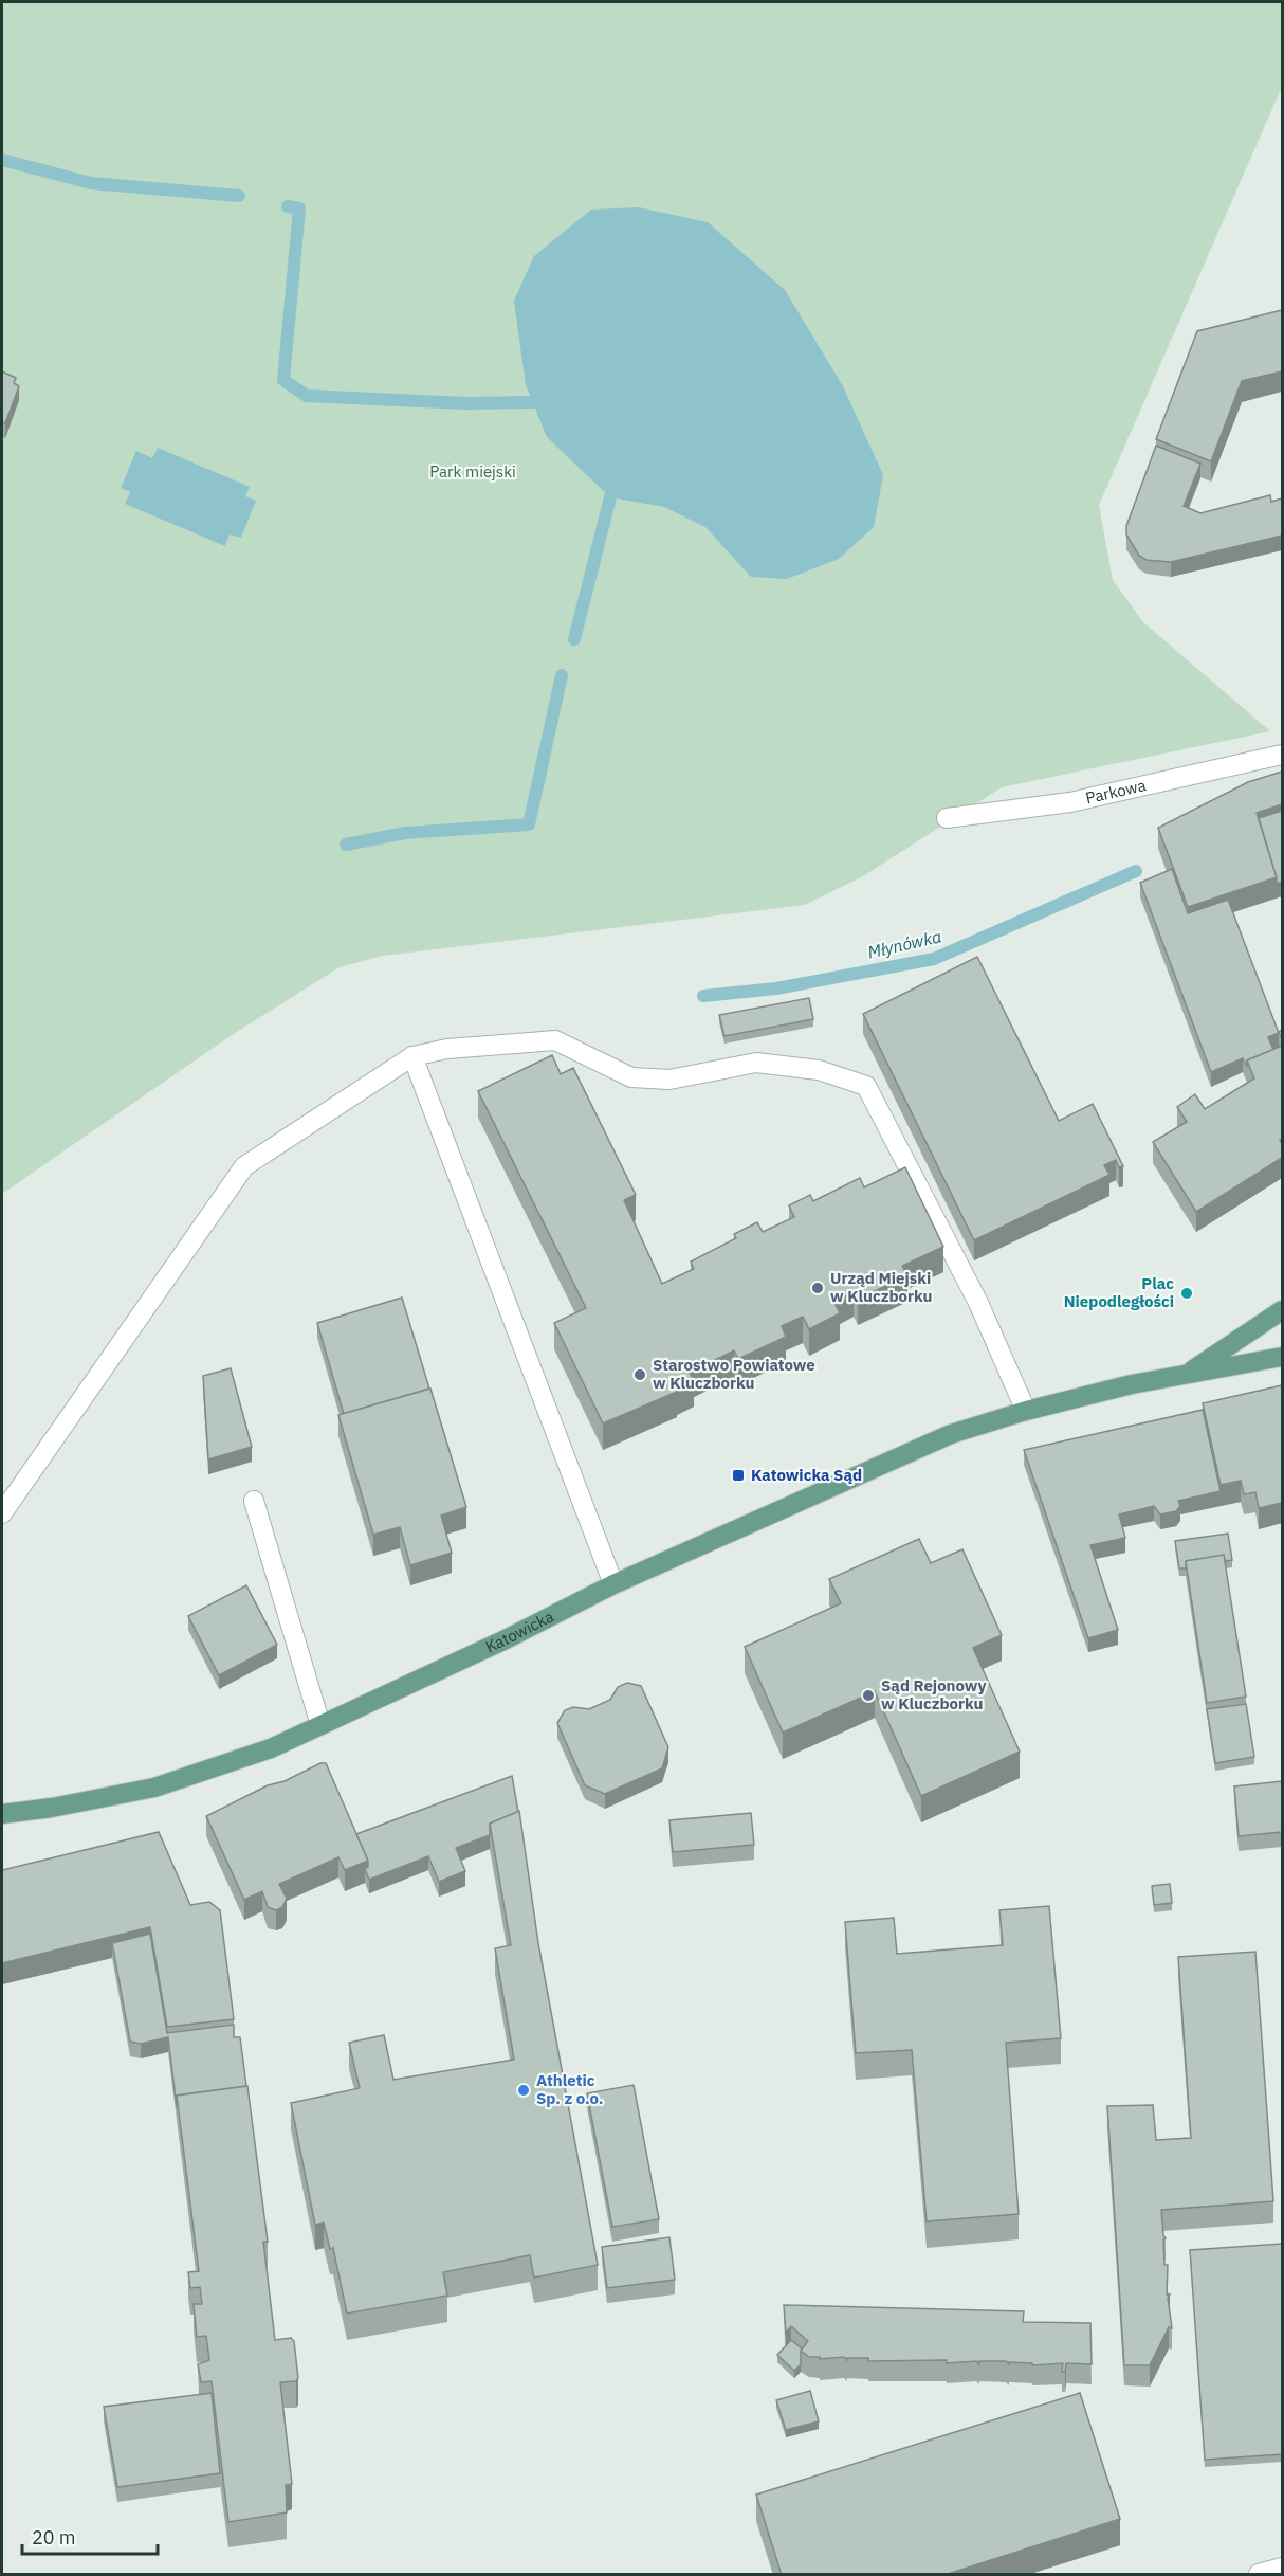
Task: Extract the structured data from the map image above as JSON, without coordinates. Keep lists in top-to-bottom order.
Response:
{
  "streets": {
    "main road": ["Katowicka"],
    "street": ["Parkowa"]
  },
  "water": ["Młynówka"],
  "parks": ["Park miejski"],
  "places": {
    "other": [
      "Urząd Miejski w Kluczborku",
      "Plac Niepodległości",
      "Starostwo Powiatowe w Kluczborku",
      "Sąd Rejonowy w Kluczborku",
      "Athletic Sp. z o.o."
    ],
    "transit": ["Katowicka Sąd"]
  },
  "scale_bar": "20 m"
}
